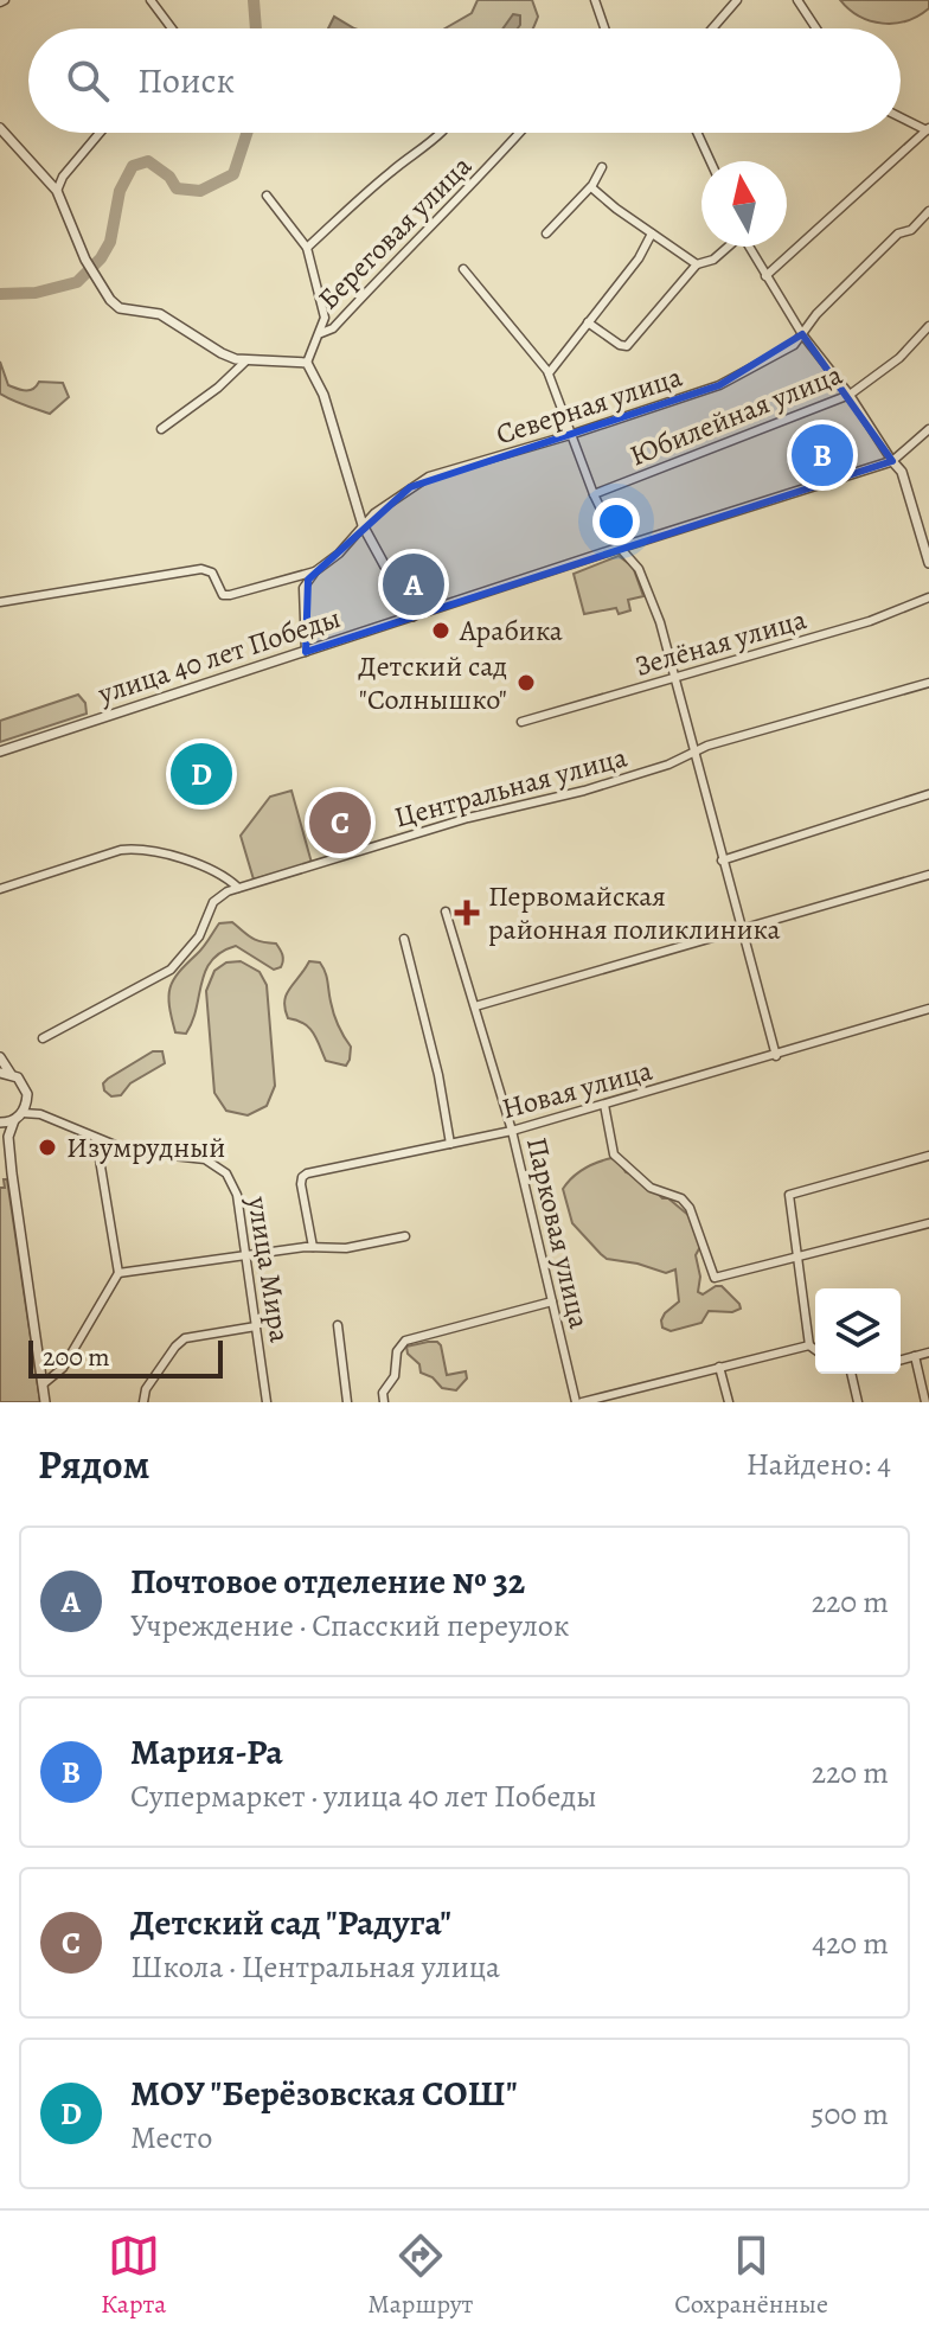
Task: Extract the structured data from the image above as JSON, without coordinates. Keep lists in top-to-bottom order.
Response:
{
  "streets": {
    "street": [
      "Береговая улица",
      "Северная улица",
      "Юбилейная улица",
      "Зелёная улица",
      "улица 40 лет Победы",
      "Центральная улица",
      "Новая улица",
      "Парковая улица",
      "улица Мира"
    ]
  },
  "crossings": [
    ["Новая улица", "Парковая улица"]
  ],
  "places": {
    "other": ["Арабика", "Детский сад \"Солнышко\"", "Изумрудный"],
    "health": ["Первомайская районная поликлиника"]
  },
  "scale_bar": "200 m",
  "north": "top",
  "page": {
    "search": "Поиск",
    "pins": [
      "B",
      "A",
      "D",
      "C"
    ],
    "scale": "200 m",
    "heading": ["Рядом", "Найдено: 4"],
    "list": [
      {
        "mark": "A",
        "name": "Почтовое отделение № 32",
        "note": "Учреждение · Спасский переулок",
        "value": "220 m"
      },
      {
        "mark": "B",
        "name": "Мария-Ра",
        "note": "Супермаркет · улица 40 лет Победы",
        "value": "220 m"
      },
      {
        "mark": "C",
        "name": "Детский сад \"Радуга\"",
        "note": "Школа · Центральная улица",
        "value": "420 m"
      },
      {
        "mark": "D",
        "name": "МОУ \"Берёзовская СОШ\"",
        "note": "Место",
        "value": "500 m"
      }
    ],
    "nav": ["Карта", "Маршрут", "Сохранённые"]
  }
}
